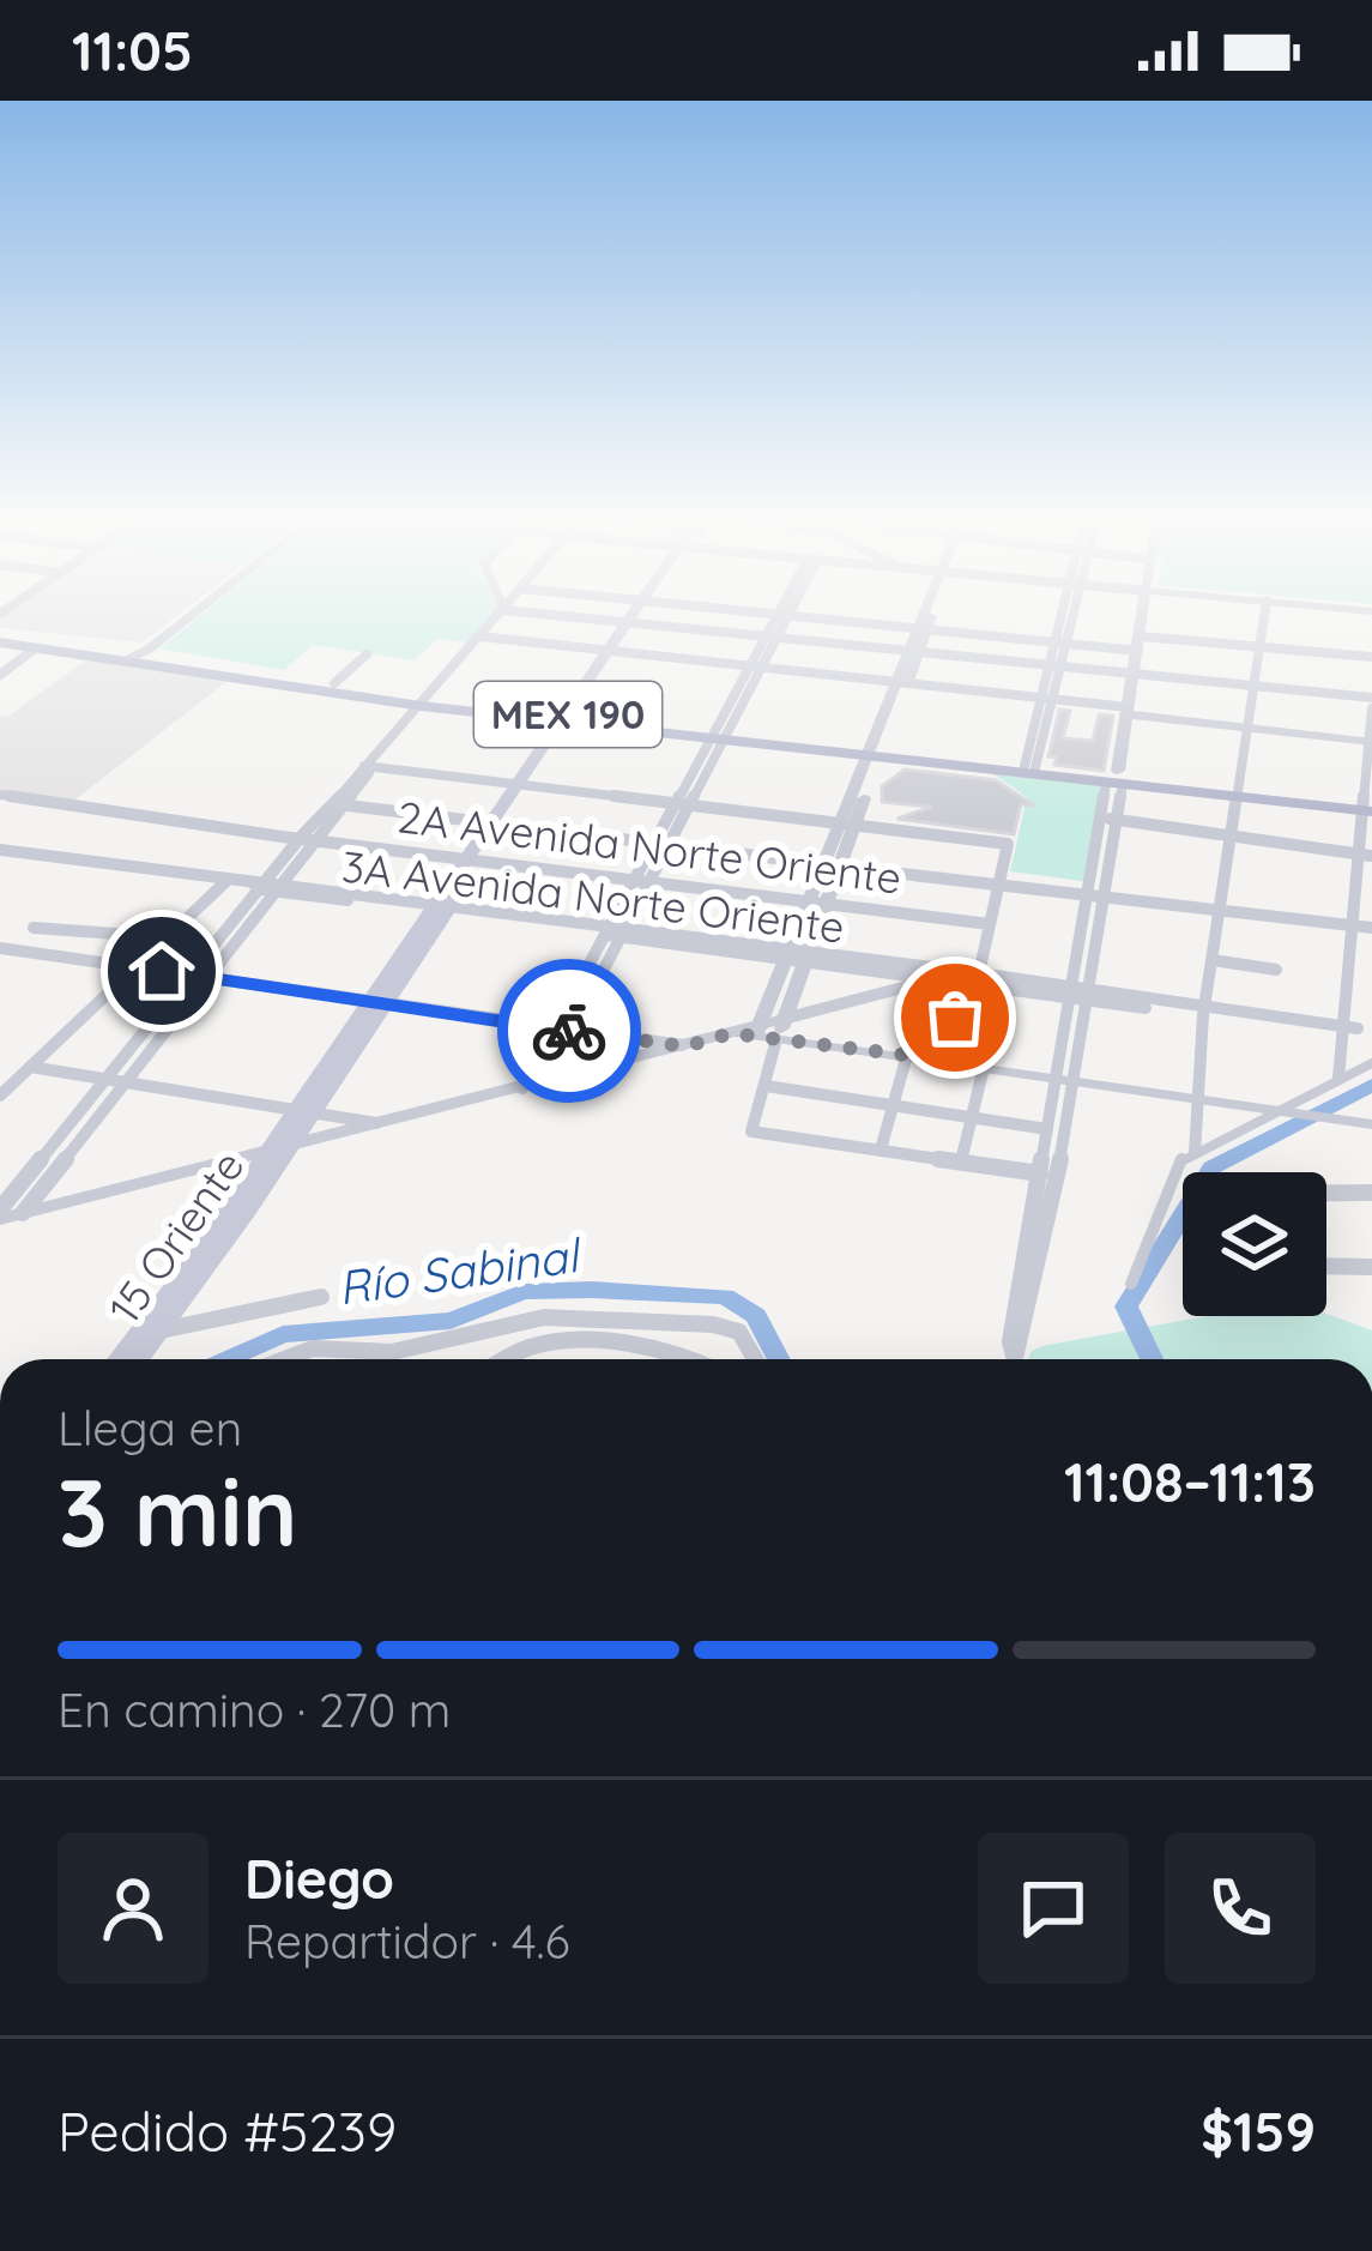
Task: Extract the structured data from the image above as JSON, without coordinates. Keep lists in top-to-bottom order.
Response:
{
  "streets": {
    "main road": ["MEX 190", "15 Oriente"],
    "street": ["2A Avenida Norte Oriente", "3A Avenida Norte Oriente"]
  },
  "water": ["Río Sabinal"],
  "page": {
    "status": "11:05",
    "heading": ["3 min", "Llega en", "11:08–11:13"],
    "panel": [
      "Diego",
      "Repartidor · 4.6",
      "Pedido #5239",
      "$159"
    ],
    "bar": "En camino · 270 m"
  }
}
